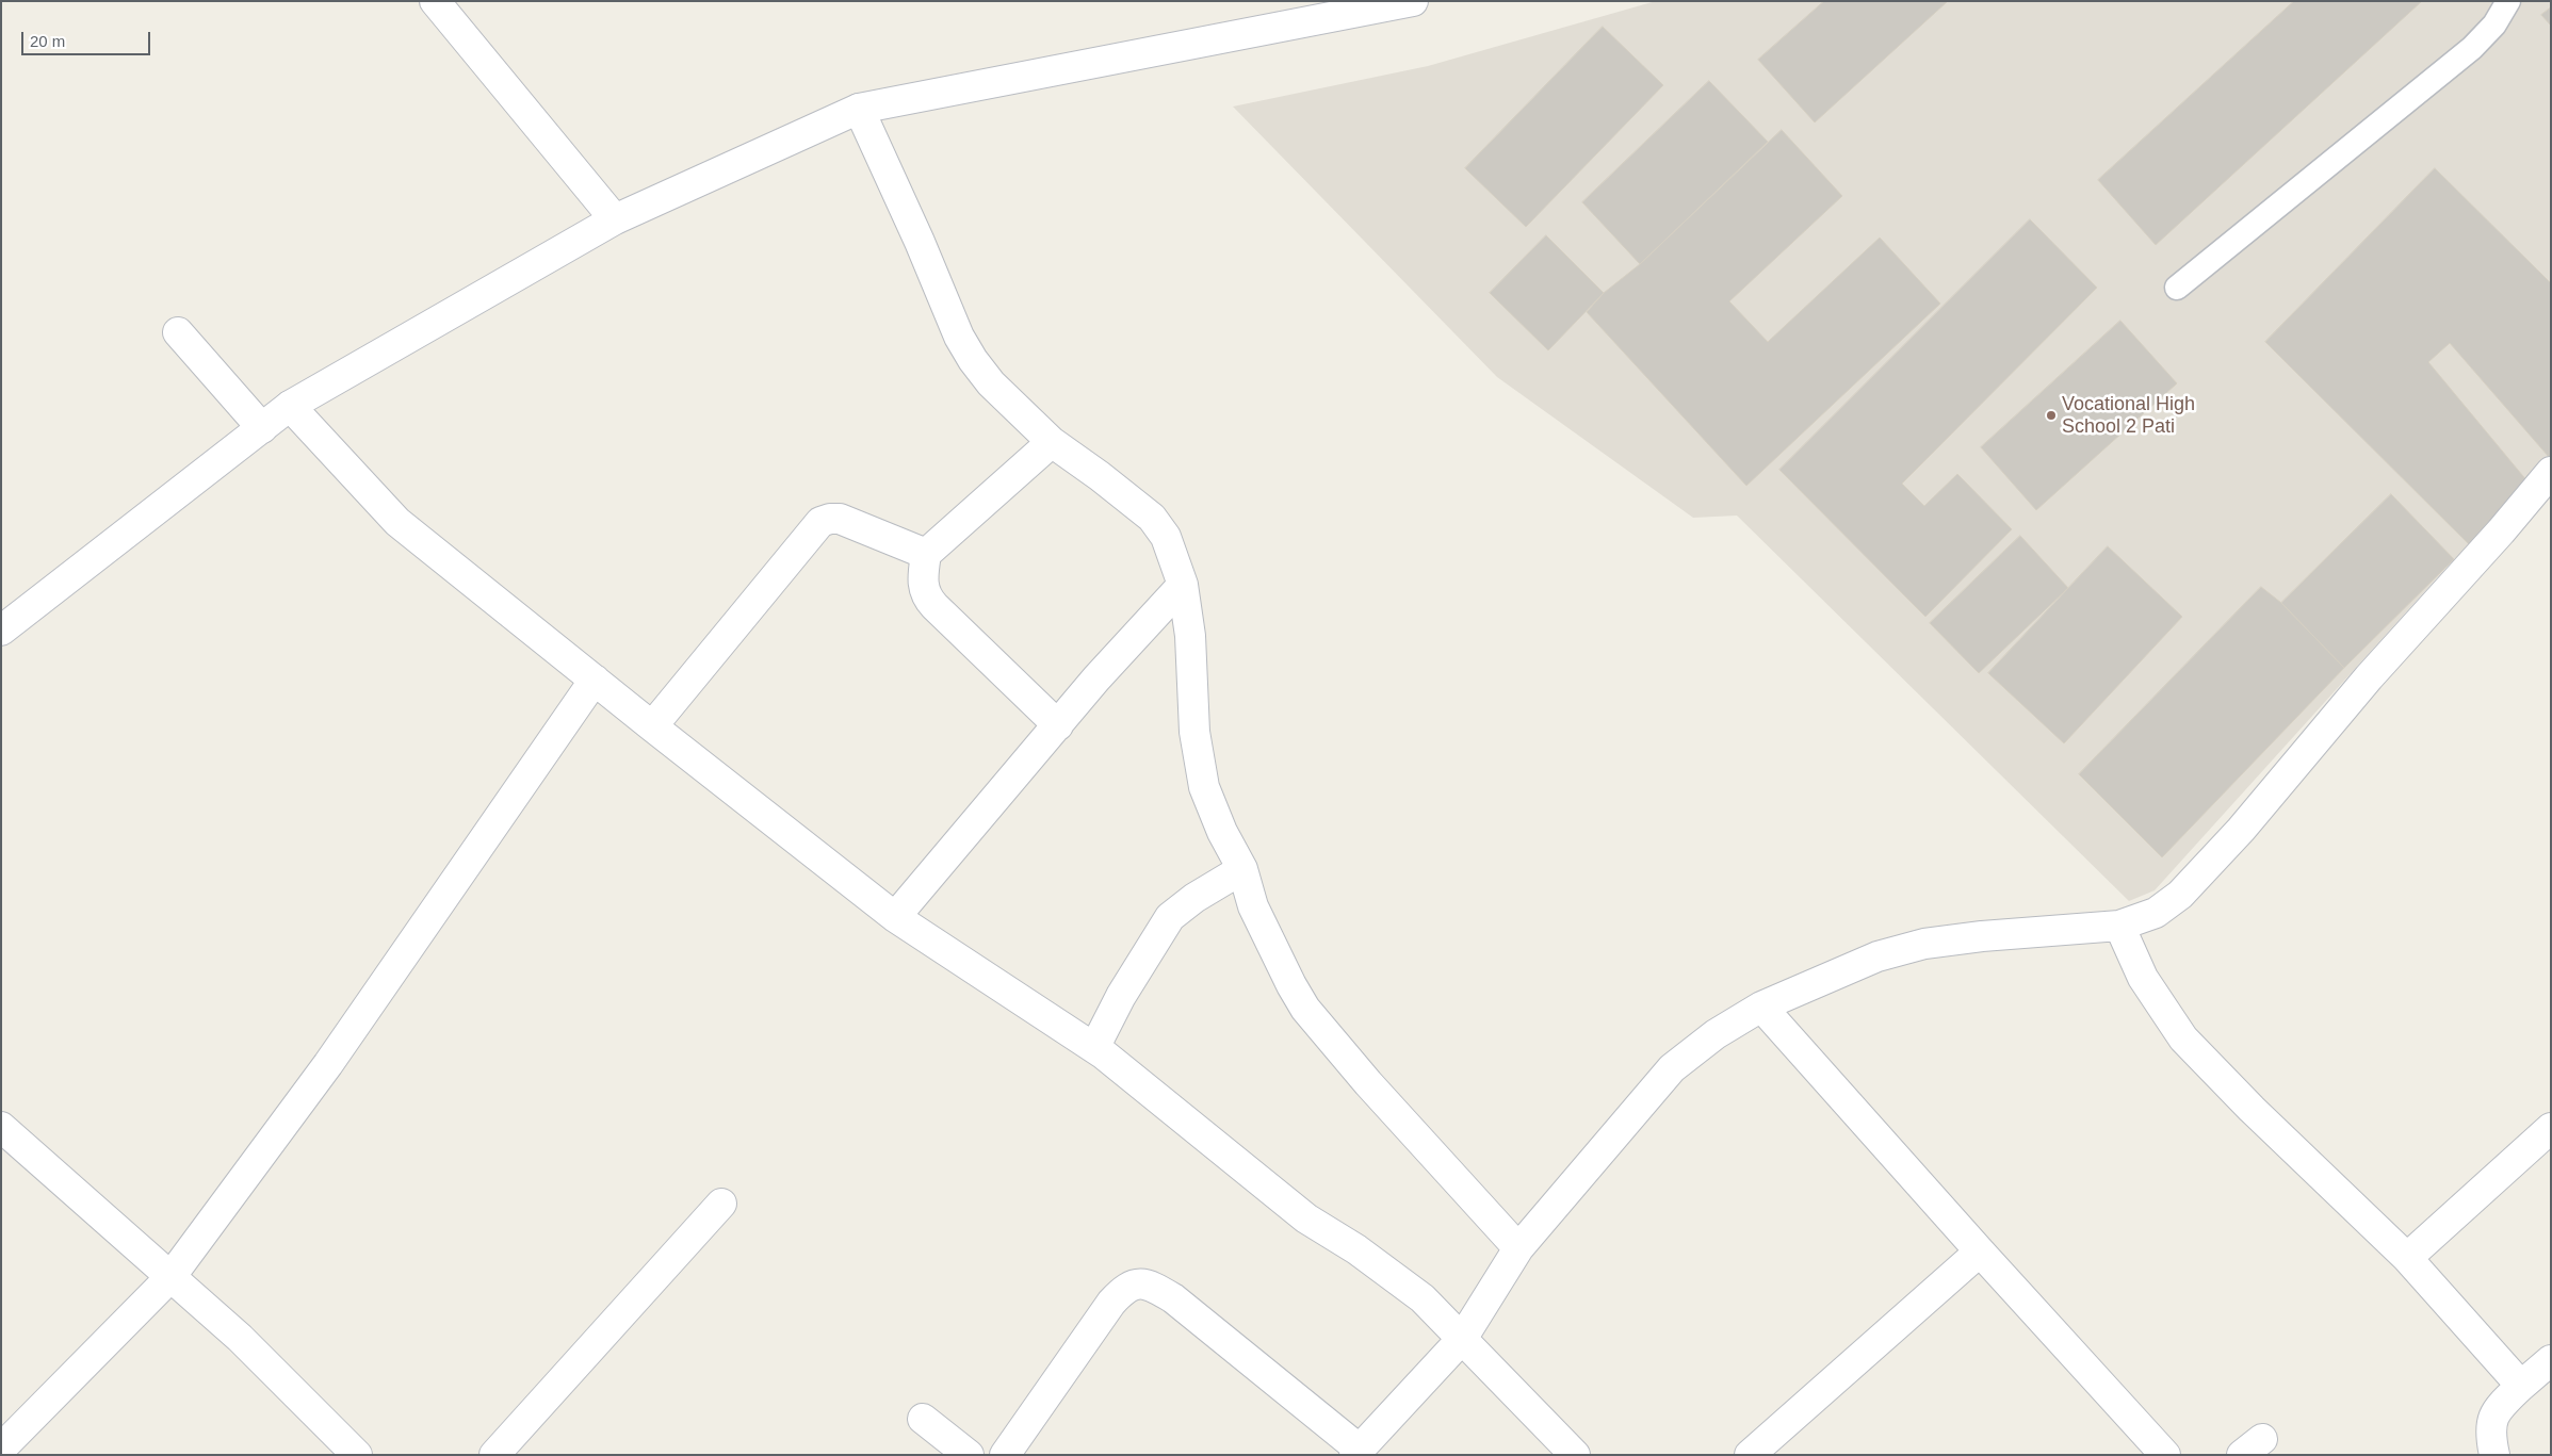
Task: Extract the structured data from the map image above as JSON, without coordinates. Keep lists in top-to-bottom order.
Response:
{
  "places": ["Vocational High School 2 Pati"],
  "scale_bar": "20 m"
}
